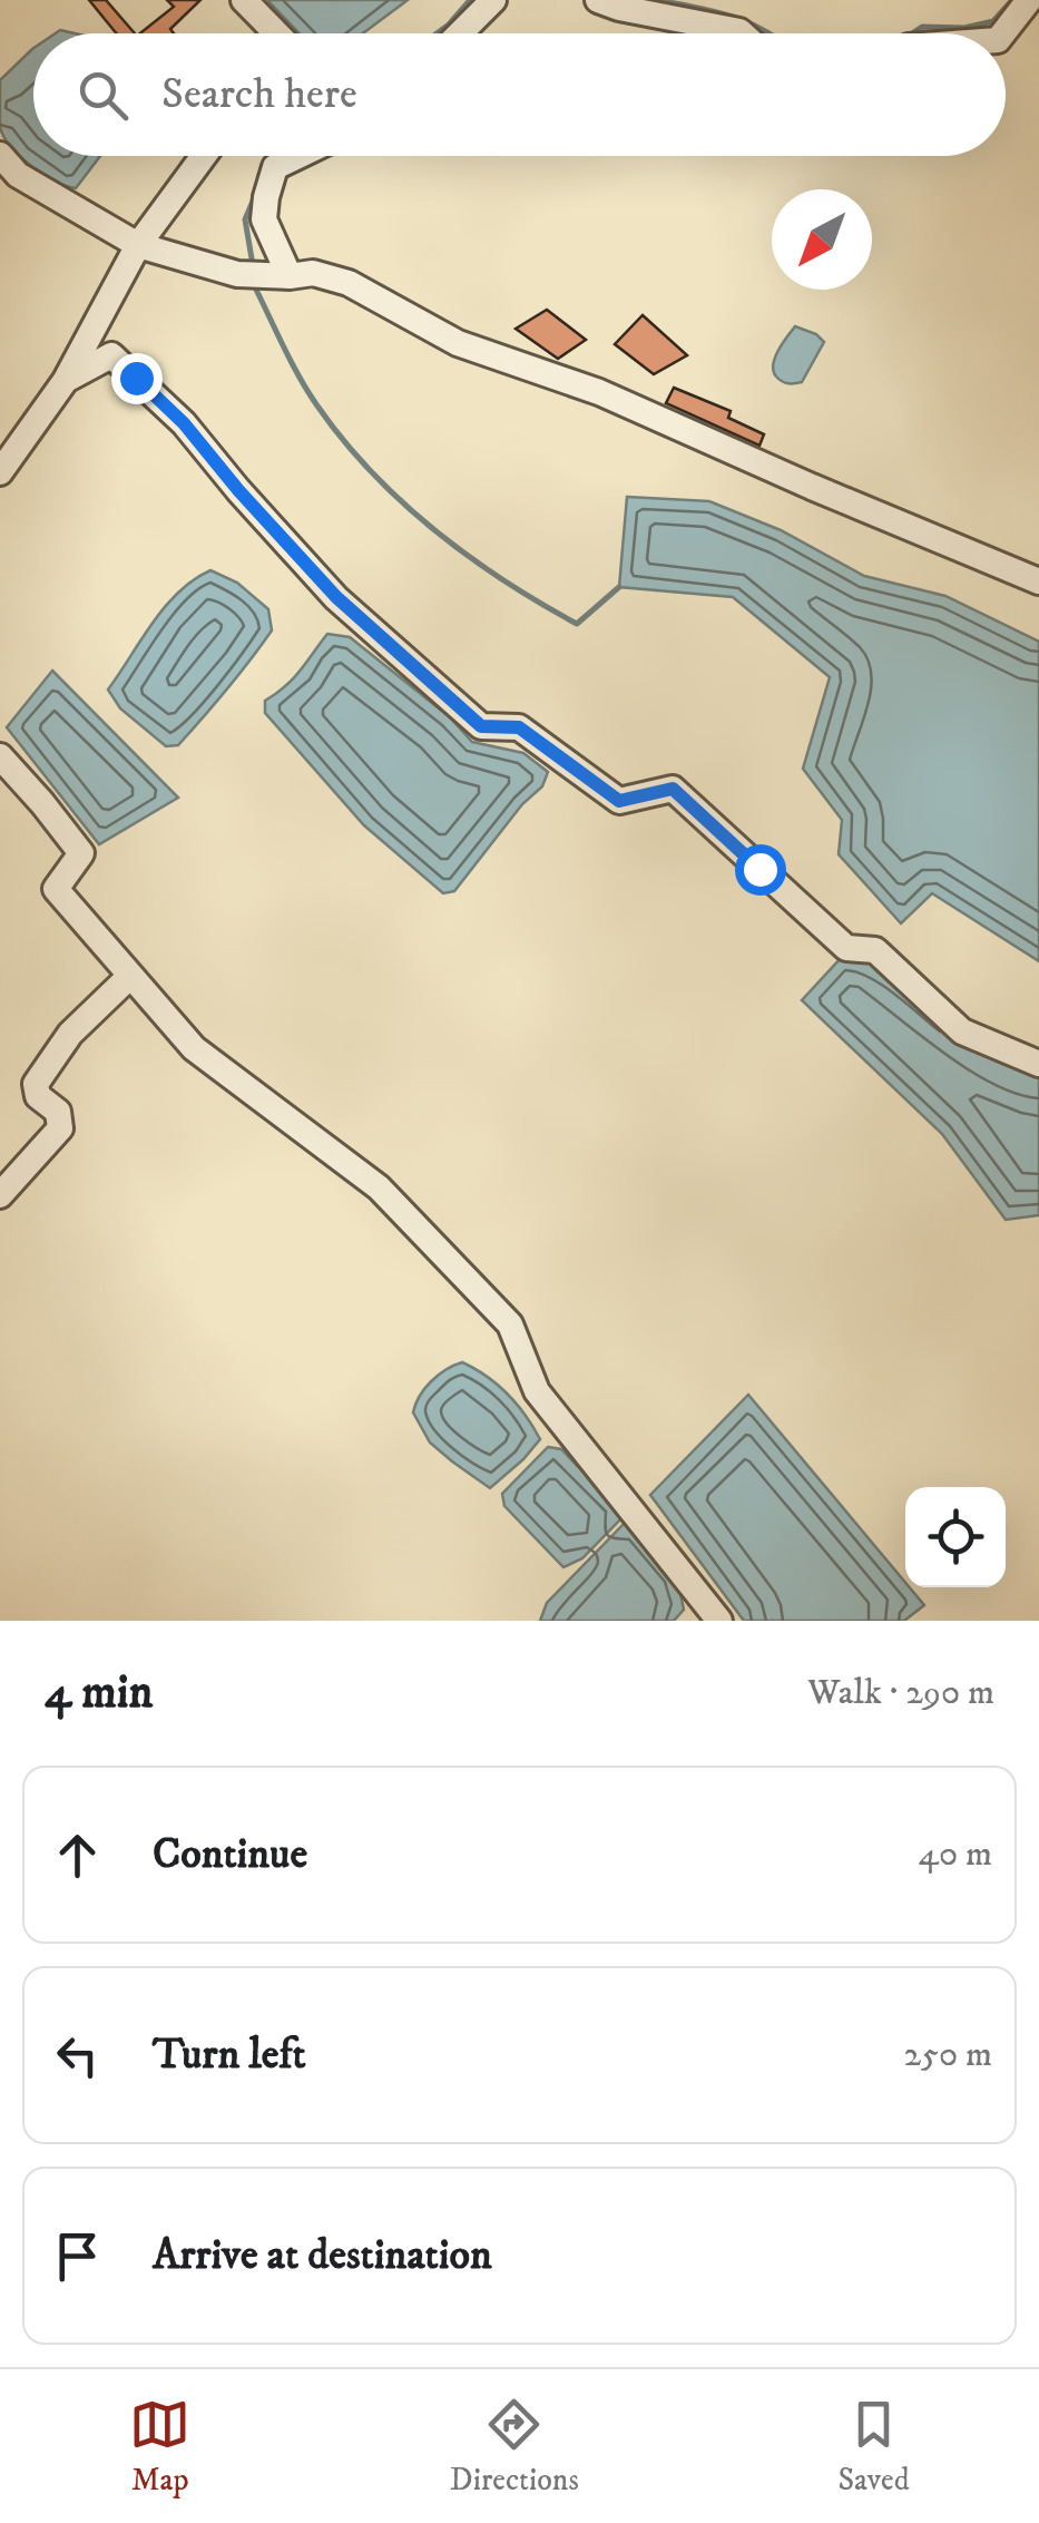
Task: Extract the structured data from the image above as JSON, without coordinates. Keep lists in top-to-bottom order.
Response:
{
  "north": "bottom left",
  "page": {
    "search": "Search here",
    "heading": ["4 min", "Walk · 290 m"],
    "list": [
      ["Continue", "40 m"],
      ["Turn left", "250 m"],
      "Arrive at destination"
    ],
    "nav": ["Map", "Directions", "Saved"]
  }
}
